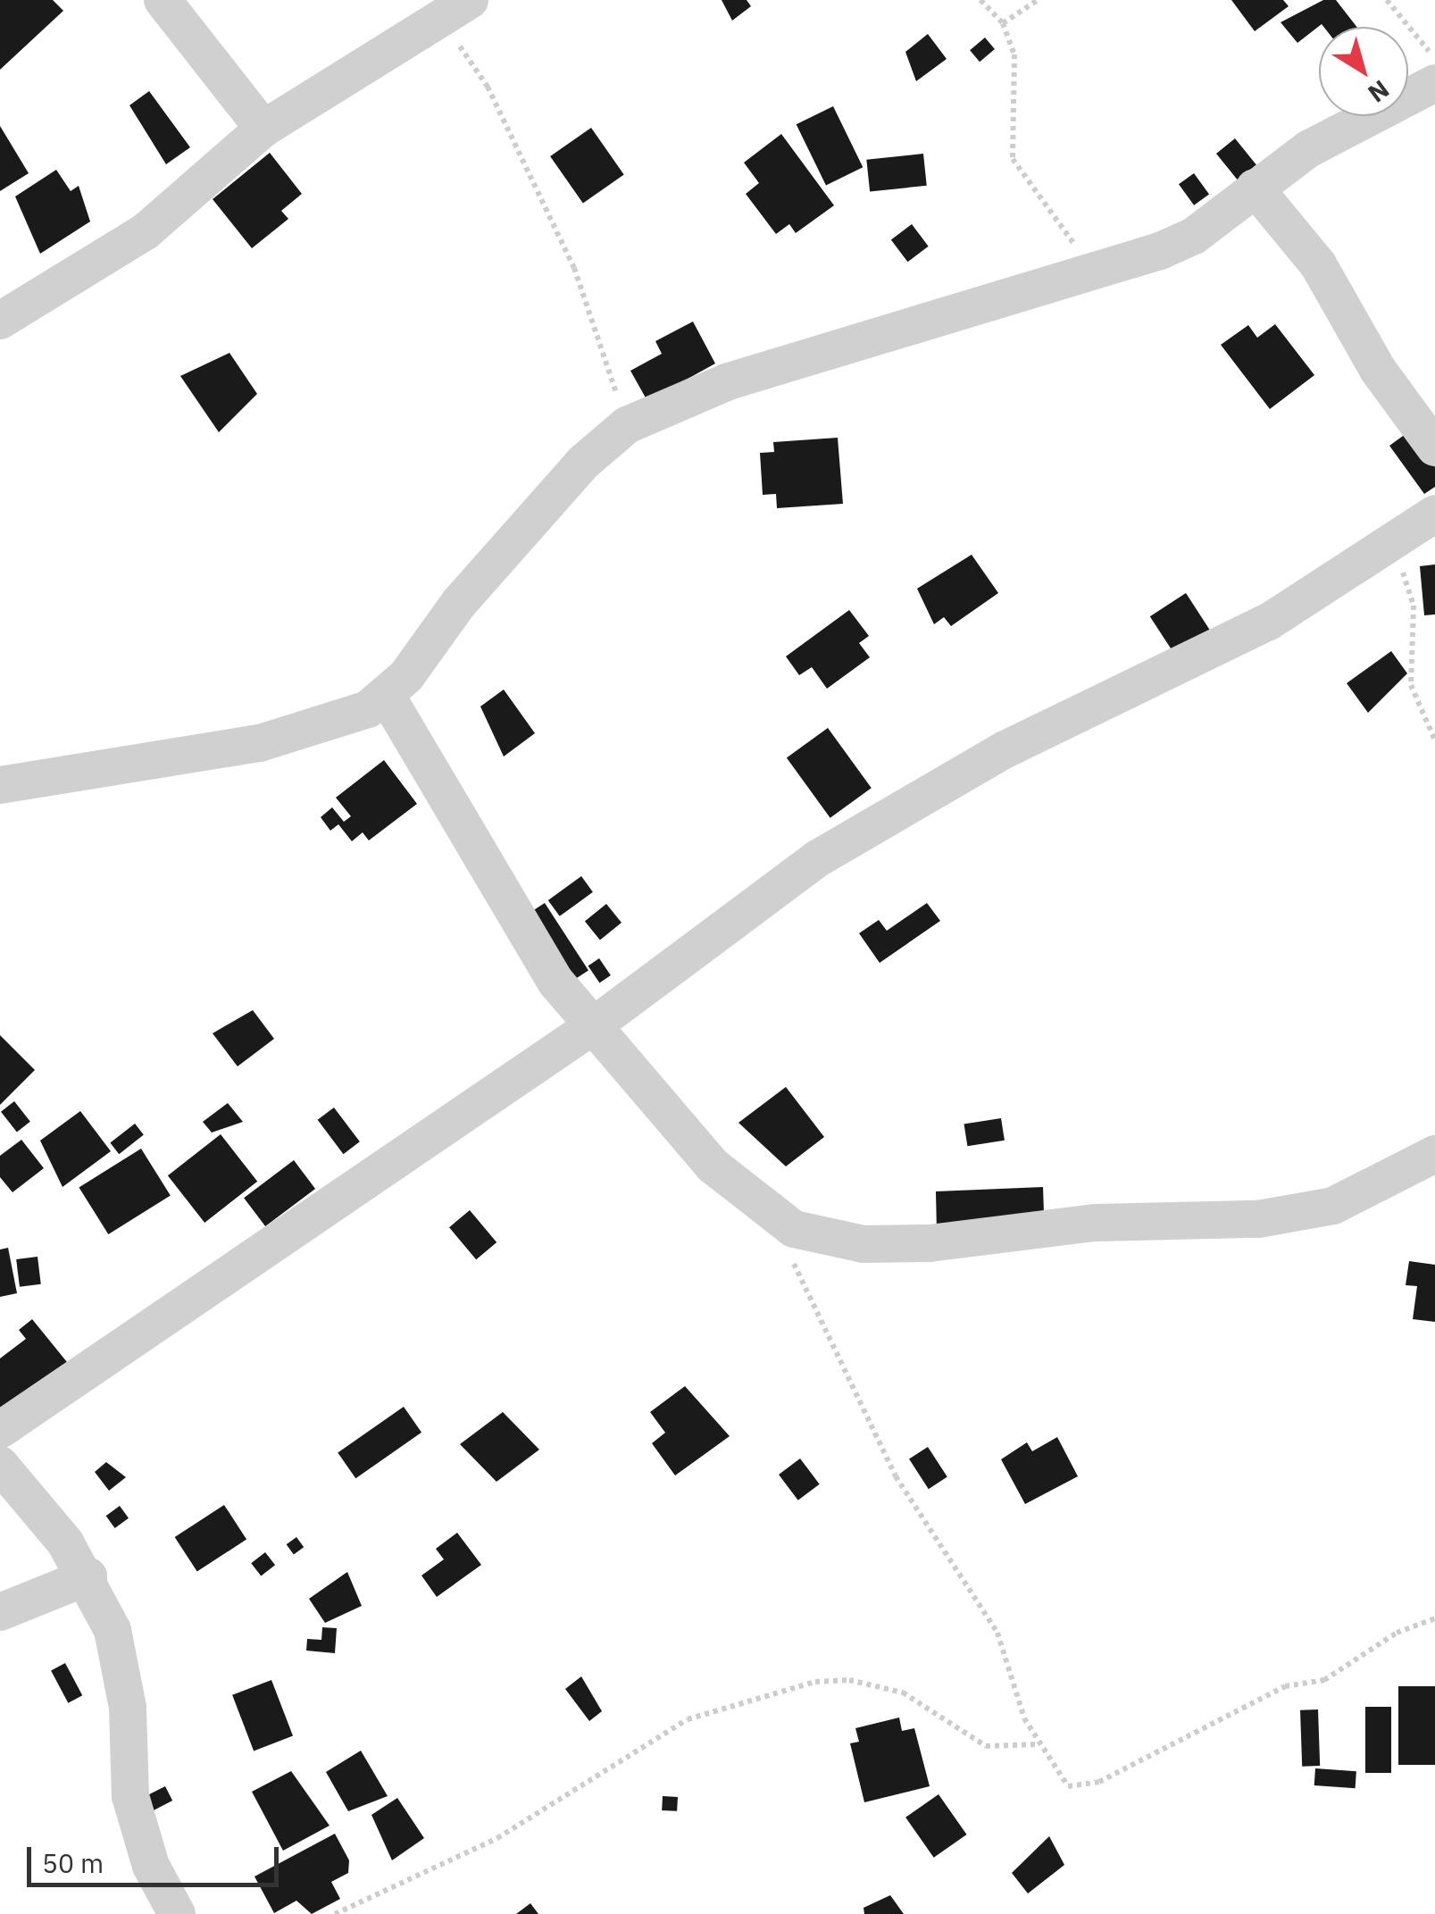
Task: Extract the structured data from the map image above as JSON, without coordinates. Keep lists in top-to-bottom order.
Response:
{
  "scale_bar": "50 m",
  "north": "bottom right"
}
